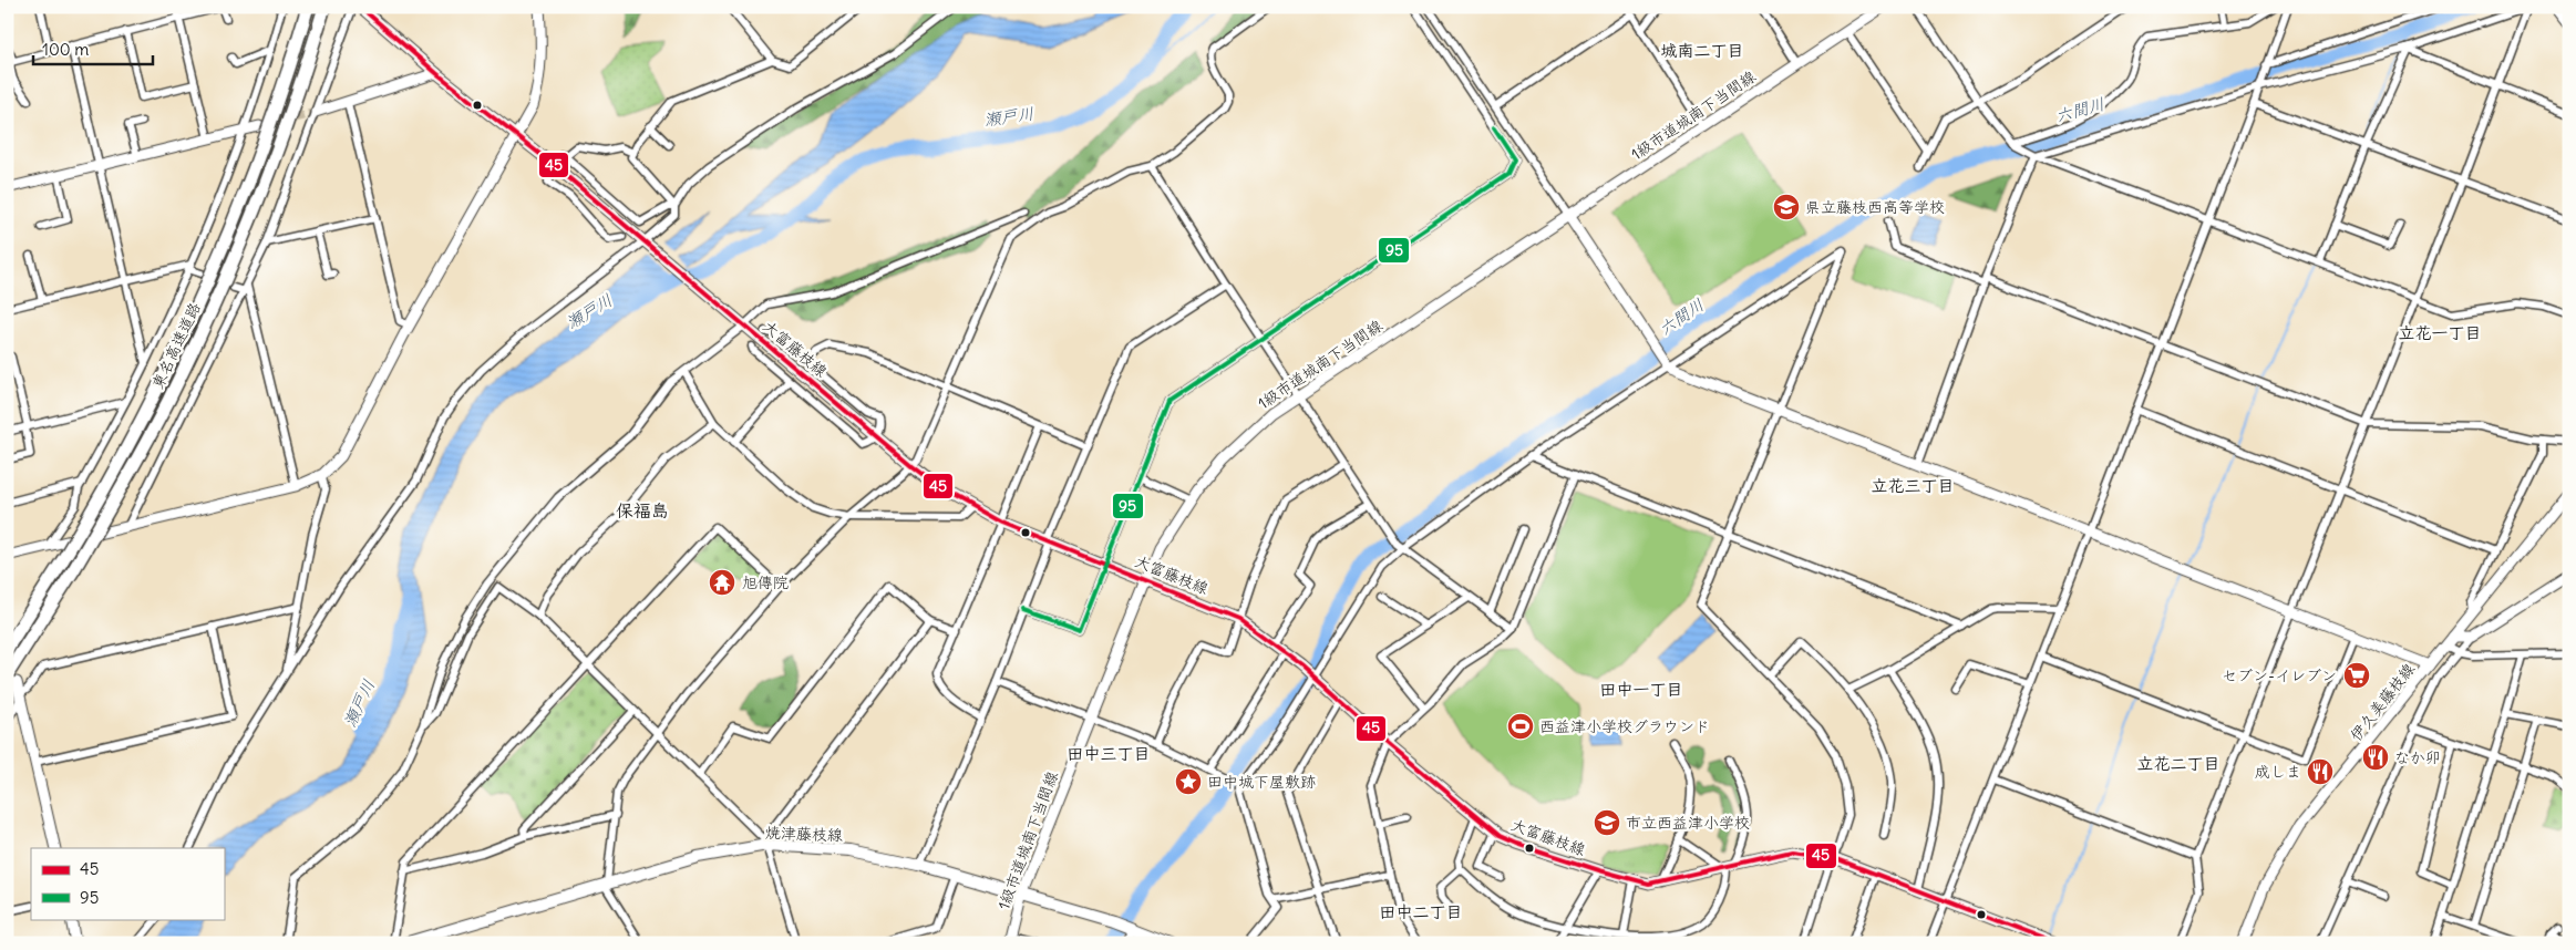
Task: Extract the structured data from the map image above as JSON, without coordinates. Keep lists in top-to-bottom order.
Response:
{
  "streets": {
    "highway": ["東名高速道路"],
    "main road": ["焼津藤枝線"],
    "street": ["1級市道城南下当間線", "大富藤枝線", "伊久美藤枝線"]
  },
  "crossings": [
    ["1級市道城南下当間線", "大富藤枝線"],
    ["1級市道城南下当間線", "焼津藤枝線"]
  ],
  "districts": [
    "城南二丁目",
    "立花一丁目",
    "立花三丁目",
    "保福島",
    "田中一丁目",
    "田中三丁目",
    "立花二丁目",
    "田中二丁目"
  ],
  "water": ["六間川", "瀬戸川"],
  "places": {
    "school or university": ["県立藤枝西高等学校", "市立西益津小学校"],
    "temple": ["旭傳院"],
    "supermarket": ["セブン-イレブン"],
    "sports": ["西益津小学校グラウンド"],
    "restaurant": ["なか卯", "成しま"],
    "place": ["田中城下屋敷跡"]
  },
  "lines": ["transit line 45", "transit line 95"],
  "legend": ["45", "95"],
  "scale_bar": "100 m"
}
